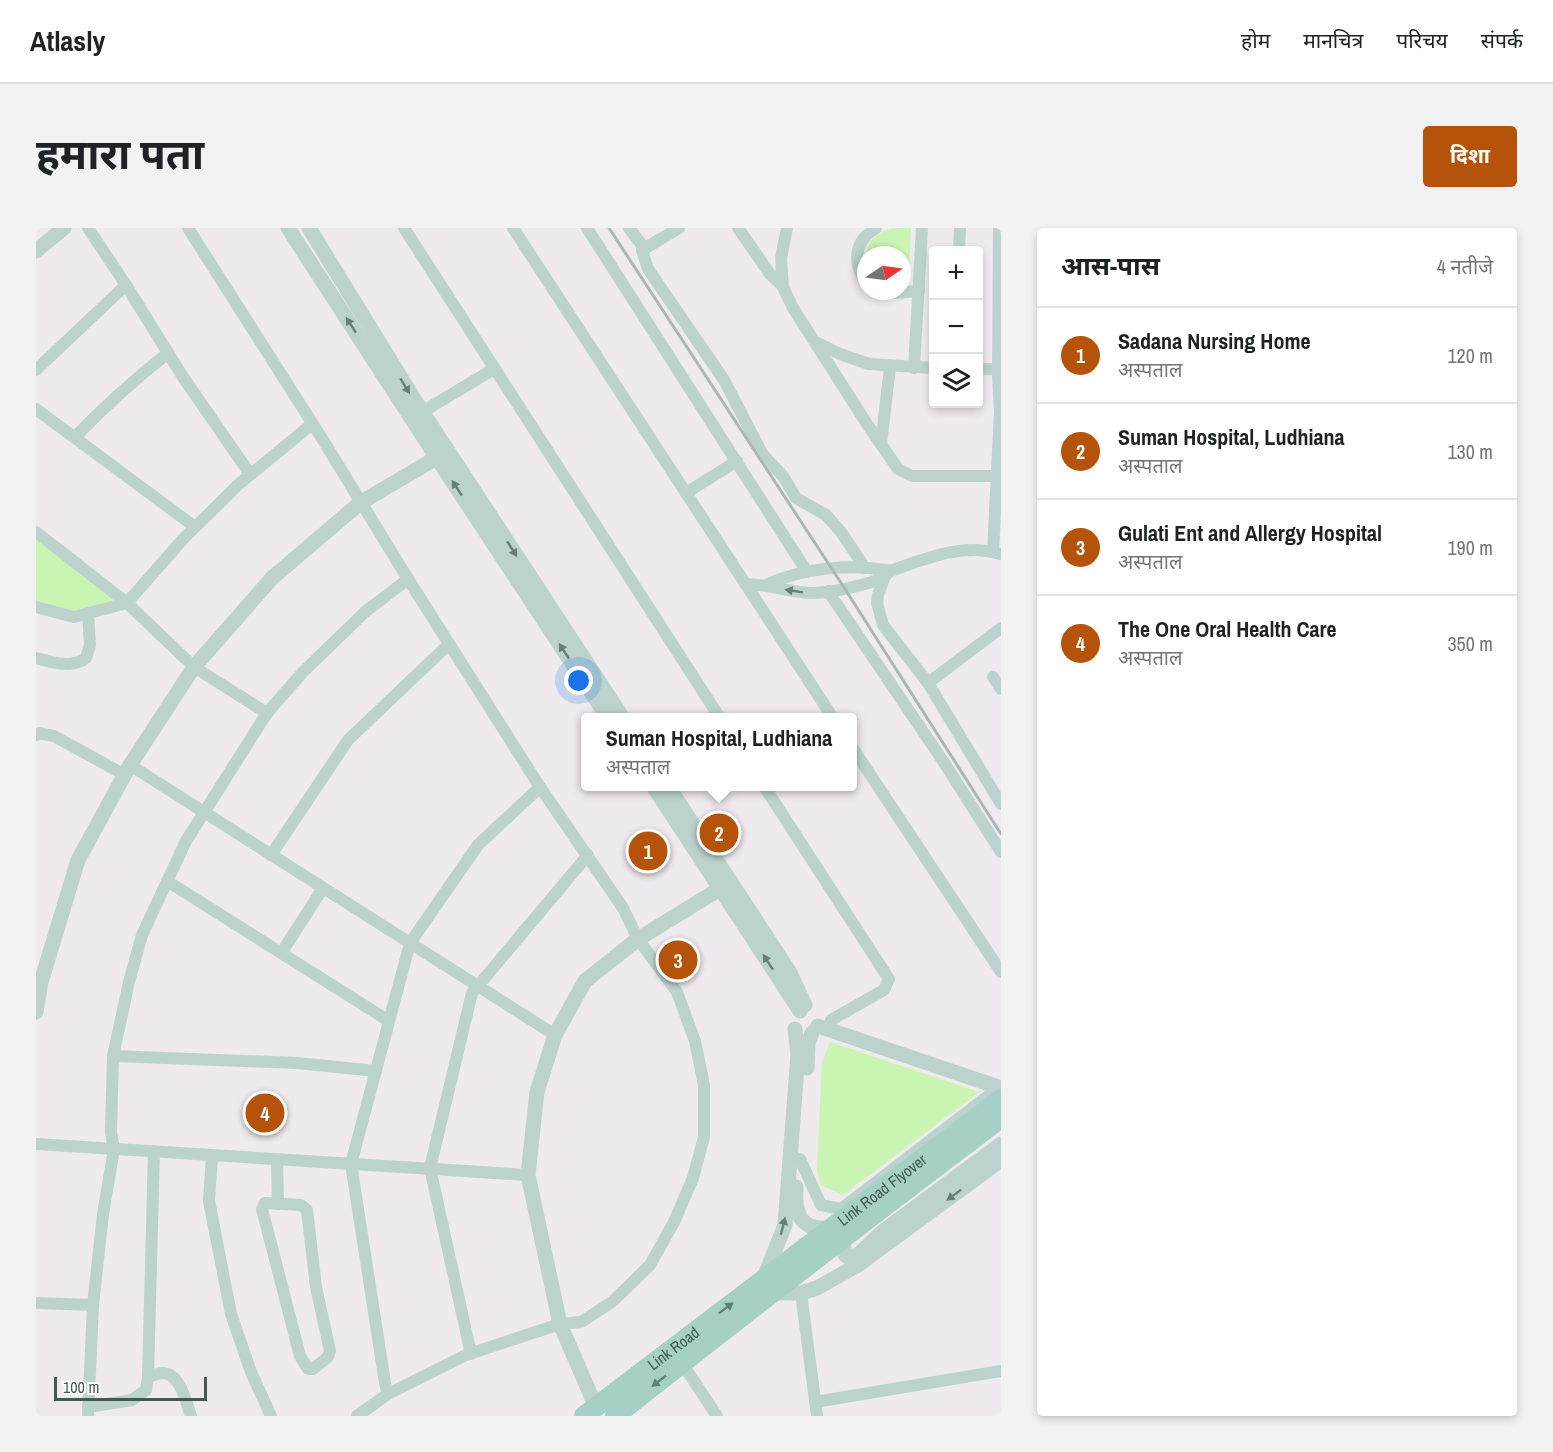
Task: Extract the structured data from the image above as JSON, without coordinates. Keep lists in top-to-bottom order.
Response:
{
  "streets": {
    "main road": ["Link Road Flyover", "Link Road"]
  },
  "crossings": [
    ["Link Road Flyover", "Link Road"]
  ],
  "scale_bar": "100 m",
  "north": "right",
  "page": {
    "header": "Atlasly",
    "nav": [
      "होम",
      "मानचित्र",
      "परिचय",
      "संपर्क"
    ],
    "title": "हमारा पता",
    "buttons": "दिशा",
    "heading": ["आस-पास", "4 नतीजे"],
    "map_buttons": ["+", "−"],
    "list": [
      {
        "mark": "1",
        "name": "Sadana Nursing Home",
        "note": "अस्पताल",
        "value": "120 m"
      },
      {
        "mark": "2",
        "name": "Suman Hospital, Ludhiana",
        "note": "अस्पताल",
        "value": "130 m"
      },
      {
        "mark": "3",
        "name": "Gulati Ent and Allergy Hospital",
        "note": "अस्पताल",
        "value": "190 m"
      },
      {
        "mark": "4",
        "name": "The One Oral Health Care",
        "note": "अस्पताल",
        "value": "350 m"
      }
    ],
    "popup": ["Suman Hospital, Ludhiana", "अस्पताल"],
    "pins": [
      "2",
      "1",
      "3",
      "4"
    ],
    "scale": "100 m"
  }
}
